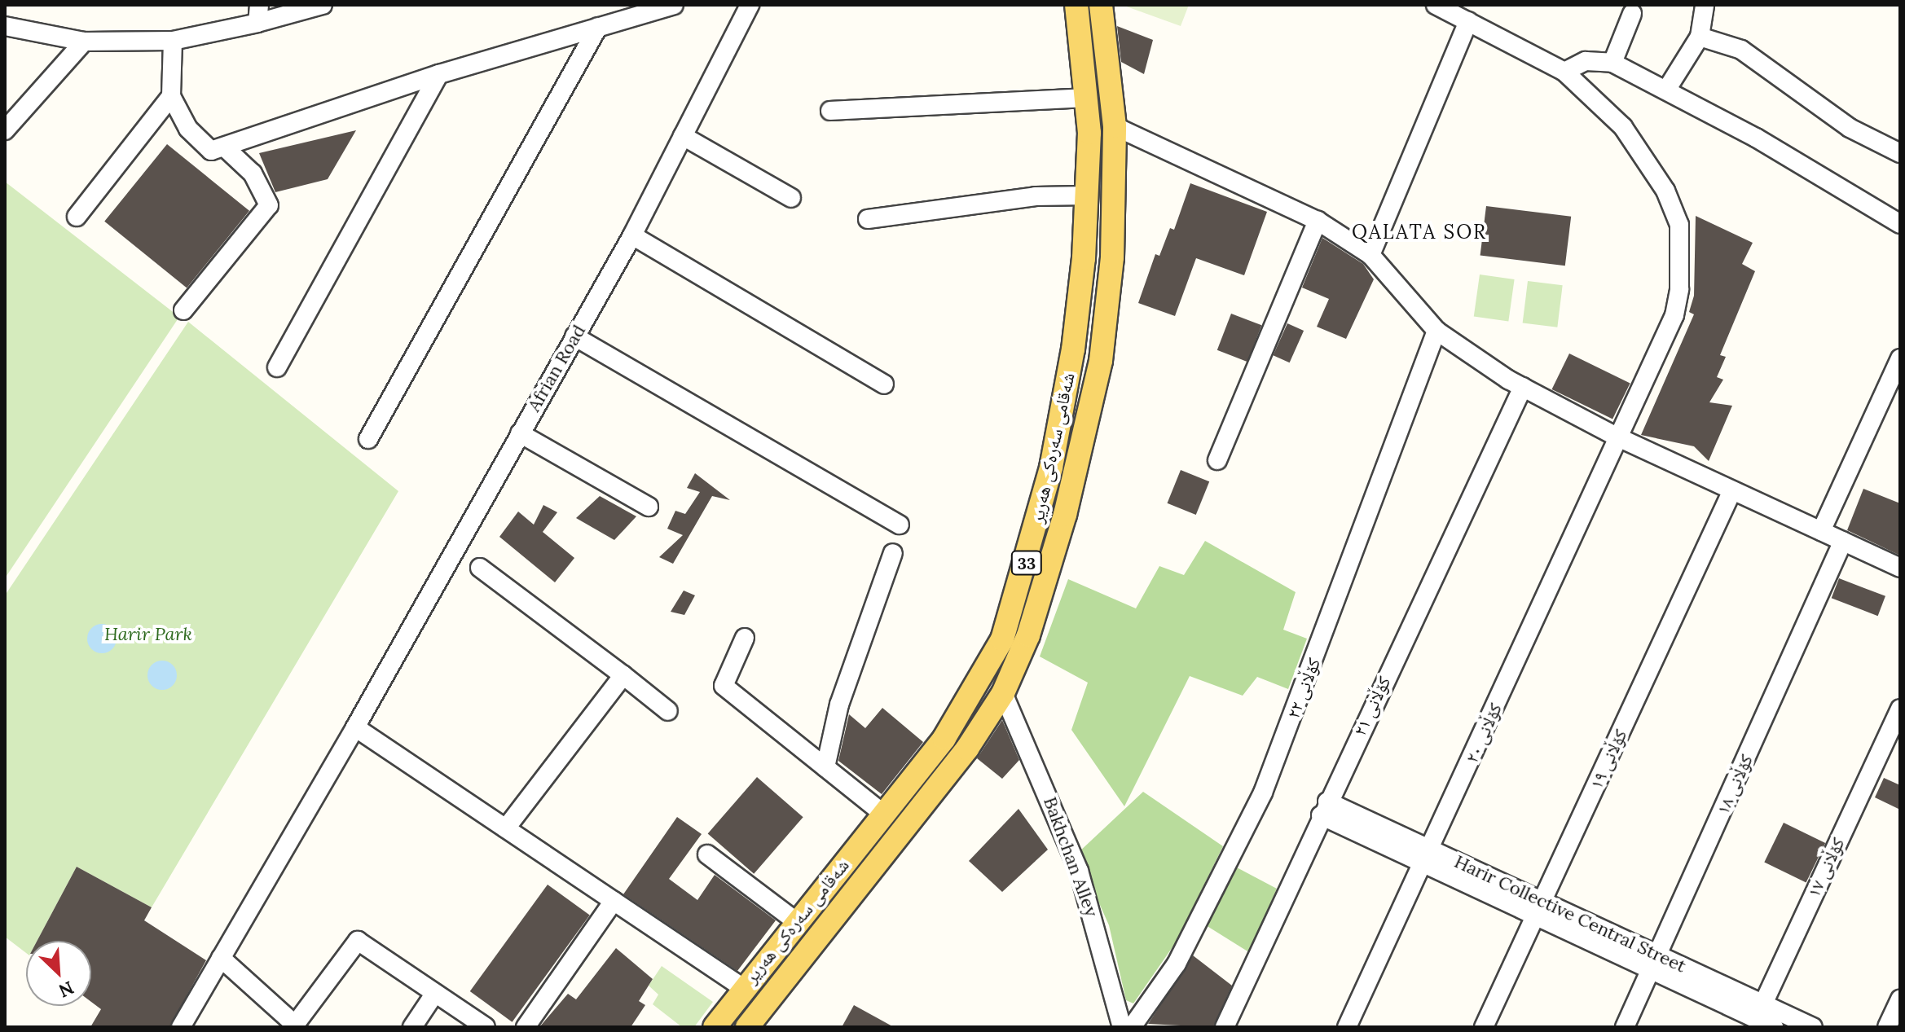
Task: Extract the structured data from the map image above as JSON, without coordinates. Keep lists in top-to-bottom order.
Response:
{
  "streets": {
    "main road": ["شەقامی سەرەکی هەریر", "33"],
    "street": [
      "Afrian Road",
      "کۆڵانی ٢٢",
      "کۆڵانی ٢١",
      "کۆڵانی ٢٠",
      "کۆڵانی ١٩",
      "کۆڵانی ١٨",
      "Bakhchan Alley",
      "کۆڵانی ١٧",
      "Harir Collective Central Street"
    ]
  },
  "crossings": [
    ["شەقامی سەرەکی هەریر", "Bakhchan Alley"],
    ["کۆڵانی ٢١", "Harir Collective Central Street"],
    ["کۆڵانی ٢٠", "Harir Collective Central Street"],
    ["کۆڵانی ١٩", "Harir Collective Central Street"],
    ["کۆڵانی ١٨", "Harir Collective Central Street"],
    ["کۆڵانی ١٧", "Harir Collective Central Street"]
  ],
  "districts": ["QALATA SOR"],
  "parks": ["Harir Park"],
  "north": "bottom right"
}
